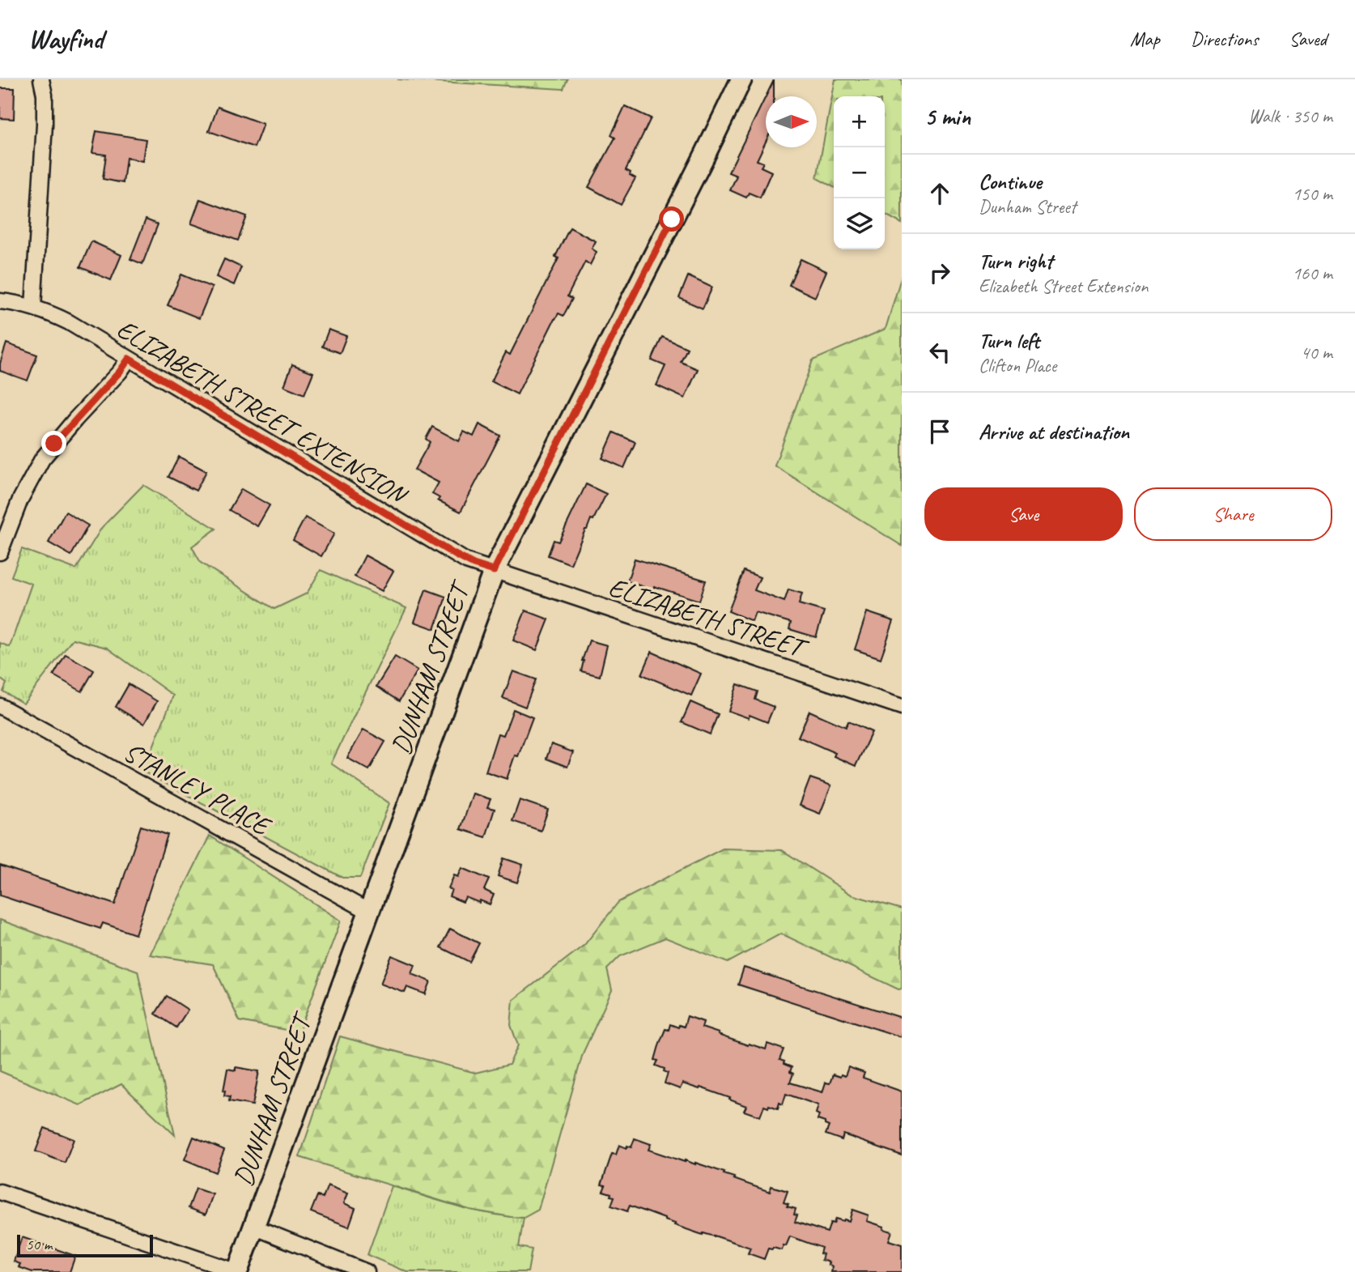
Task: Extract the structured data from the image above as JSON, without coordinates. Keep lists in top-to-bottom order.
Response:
{
  "streets": {
    "street": [
      "ELIZABETH STREET EXTENSION",
      "ELIZABETH STREET",
      "DUNHAM STREET",
      "STANLEY PLACE"
    ]
  },
  "crossings": [
    ["ELIZABETH STREET EXTENSION", "ELIZABETH STREET"],
    ["ELIZABETH STREET EXTENSION", "DUNHAM STREET"],
    ["ELIZABETH STREET", "DUNHAM STREET"],
    ["DUNHAM STREET", "STANLEY PLACE"]
  ],
  "scale_bar": "50 m",
  "north": "right",
  "page": {
    "header": "Wayfind",
    "nav": ["Map", "Directions", "Saved"],
    "heading": ["5 min", "Walk · 350 m"],
    "map_buttons": ["+", "−"],
    "list": [
      ["Continue", "Dunham Street", "150 m"],
      ["Turn right", "Elizabeth Street Extension", "160 m"],
      ["Turn left", "Clifton Place", "40 m"],
      "Arrive at destination"
    ],
    "buttons": ["Save", "Share"],
    "scale": "50 m"
  }
}
